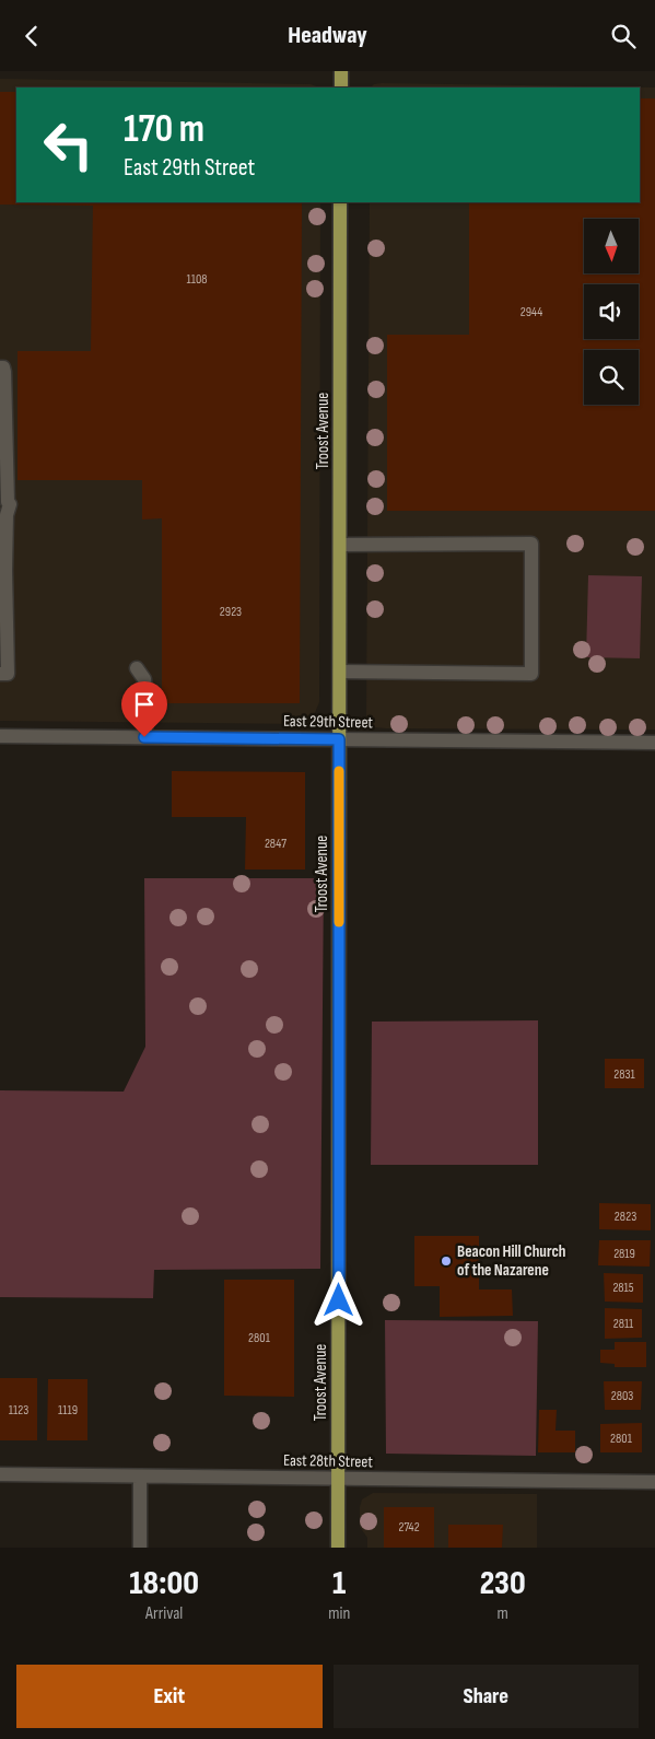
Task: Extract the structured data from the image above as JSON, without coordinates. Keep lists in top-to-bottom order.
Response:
{
  "streets": {
    "main road": ["Troost Avenue"],
    "street": ["East 29th Street", "East 28th Street"]
  },
  "crossings": [
    ["Troost Avenue", "East 29th Street"],
    ["Troost Avenue", "East 28th Street"]
  ],
  "places": ["Beacon Hill Church of the Nazarene"],
  "house_numbers": [
    "1108",
    "2944",
    "2923",
    "2847",
    "2831",
    "2823",
    "2819",
    "2815",
    "2811",
    "2801",
    "2803",
    "1123",
    "1119",
    "2801",
    "2742"
  ],
  "north": "bottom",
  "page": {
    "header": "Headway",
    "turn": ["170 m", "East 29th Street"],
    "eta": [
      "18:00",
      "Arrival",
      "1",
      "min",
      "230",
      "m"
    ],
    "buttons": ["Exit", "Share"]
  }
}
